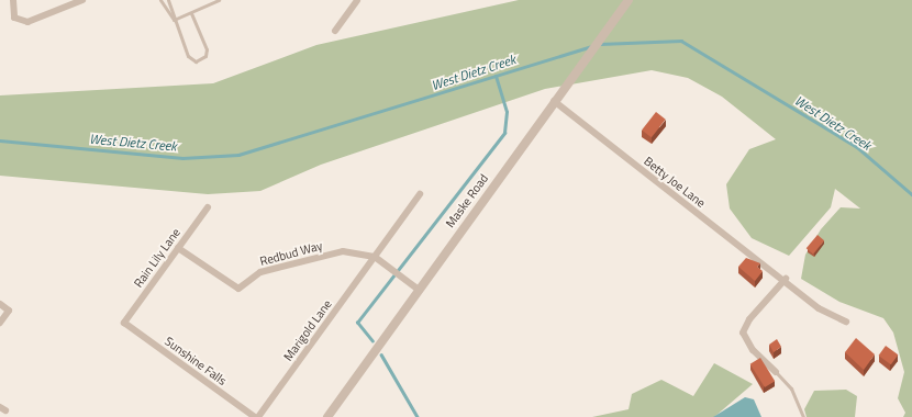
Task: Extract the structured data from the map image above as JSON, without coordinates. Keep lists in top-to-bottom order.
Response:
{
  "streets": {
    "street": [
      "Betty Joe Lane",
      "Maske Road",
      "Redbud Way",
      "Rain Lily Lane",
      "Marigold Lane",
      "Sunshine Falls"
    ]
  },
  "crossings": [
    ["Betty Joe Lane", "Maske Road"],
    ["Redbud Way", "Rain Lily Lane"],
    ["Redbud Way", "Marigold Lane"],
    ["Rain Lily Lane", "Sunshine Falls"],
    ["Marigold Lane", "Sunshine Falls"]
  ],
  "water": ["West Dietz Creek"]
}
